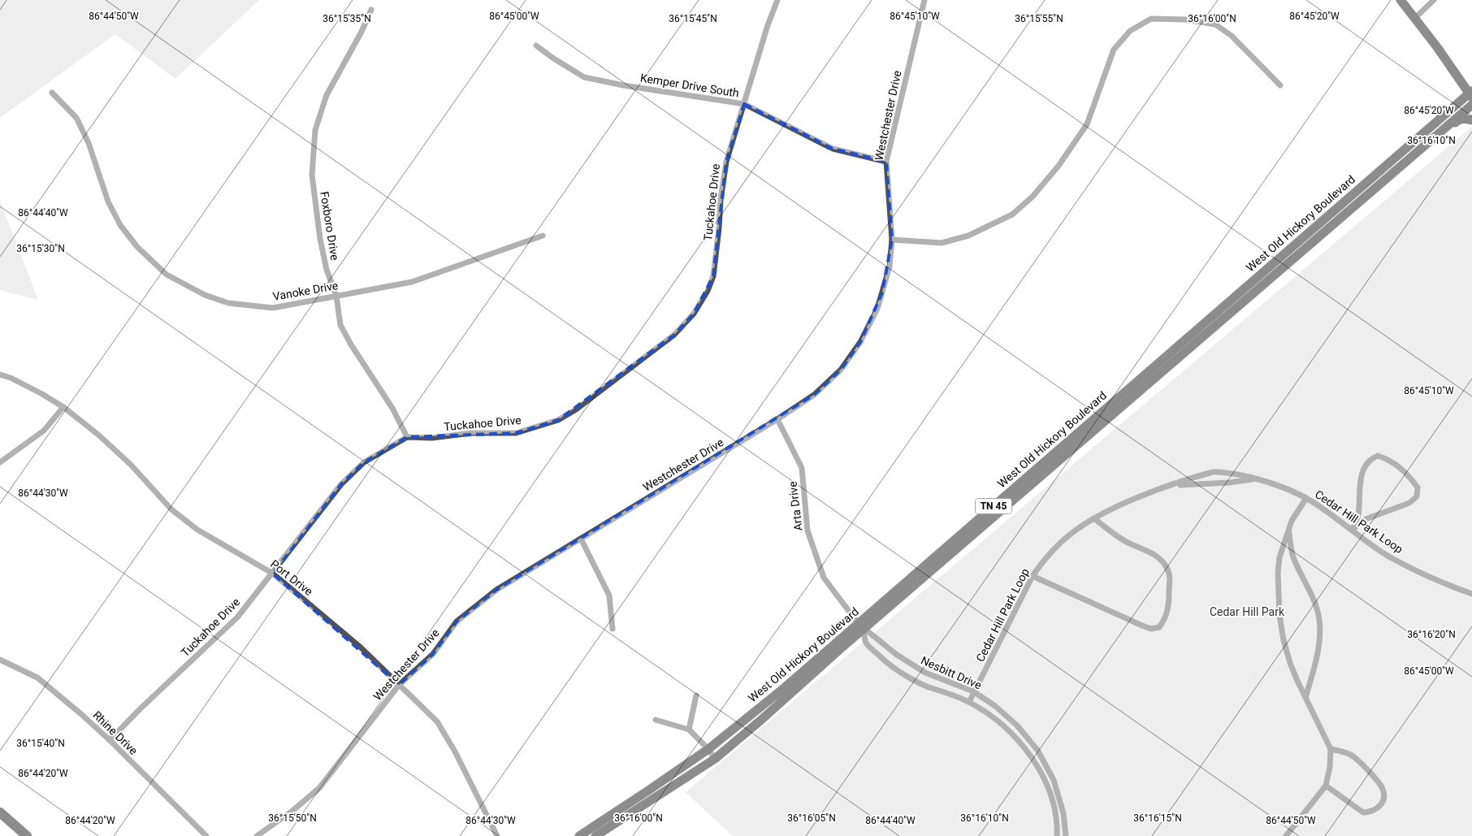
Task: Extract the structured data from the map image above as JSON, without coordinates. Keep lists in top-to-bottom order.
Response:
{
  "streets": {
    "main road": ["West Old Hickory Boulevard", "TN 45"],
    "street": [
      "Kemper Drive South",
      "Westchester Drive",
      "Tuckahoe Drive",
      "Foxboro Drive",
      "Vanoke Drive",
      "Arta Drive",
      "Cedar Hill Park Loop",
      "Port Drive",
      "Nesbitt Drive",
      "Rhine Drive"
    ]
  },
  "crossings": [
    ["Kemper Drive South", "Westchester Drive"],
    ["Kemper Drive South", "Tuckahoe Drive"],
    ["Westchester Drive", "Arta Drive"],
    ["Westchester Drive", "Port Drive"],
    ["Tuckahoe Drive", "Foxboro Drive"],
    ["Tuckahoe Drive", "Port Drive"],
    ["Tuckahoe Drive", "Rhine Drive"],
    ["West Old Hickory Boulevard", "Arta Drive"],
    ["West Old Hickory Boulevard", "Nesbitt Drive"],
    ["Foxboro Drive", "Vanoke Drive"],
    ["Arta Drive", "Nesbitt Drive"],
    ["Cedar Hill Park Loop", "Nesbitt Drive"]
  ],
  "parks": ["Cedar Hill Park"],
  "coordinates": [
    "86°45'00\"W",
    "86°44'50\"W",
    "86°45'10\"W",
    "86°45'20\"W",
    "36°15'35\"N",
    "36°15'45\"N",
    "36°15'55\"N",
    "36°16'00\"N",
    "36°16'10\"N",
    "86°44'40\"W",
    "36°15'30\"N",
    "86°44'30\"W",
    "36°16'20\"N",
    "36°15'40\"N",
    "86°44'20\"W",
    "36°15'50\"N",
    "36°16'05\"N",
    "36°16'15\"N"
  ]
}
